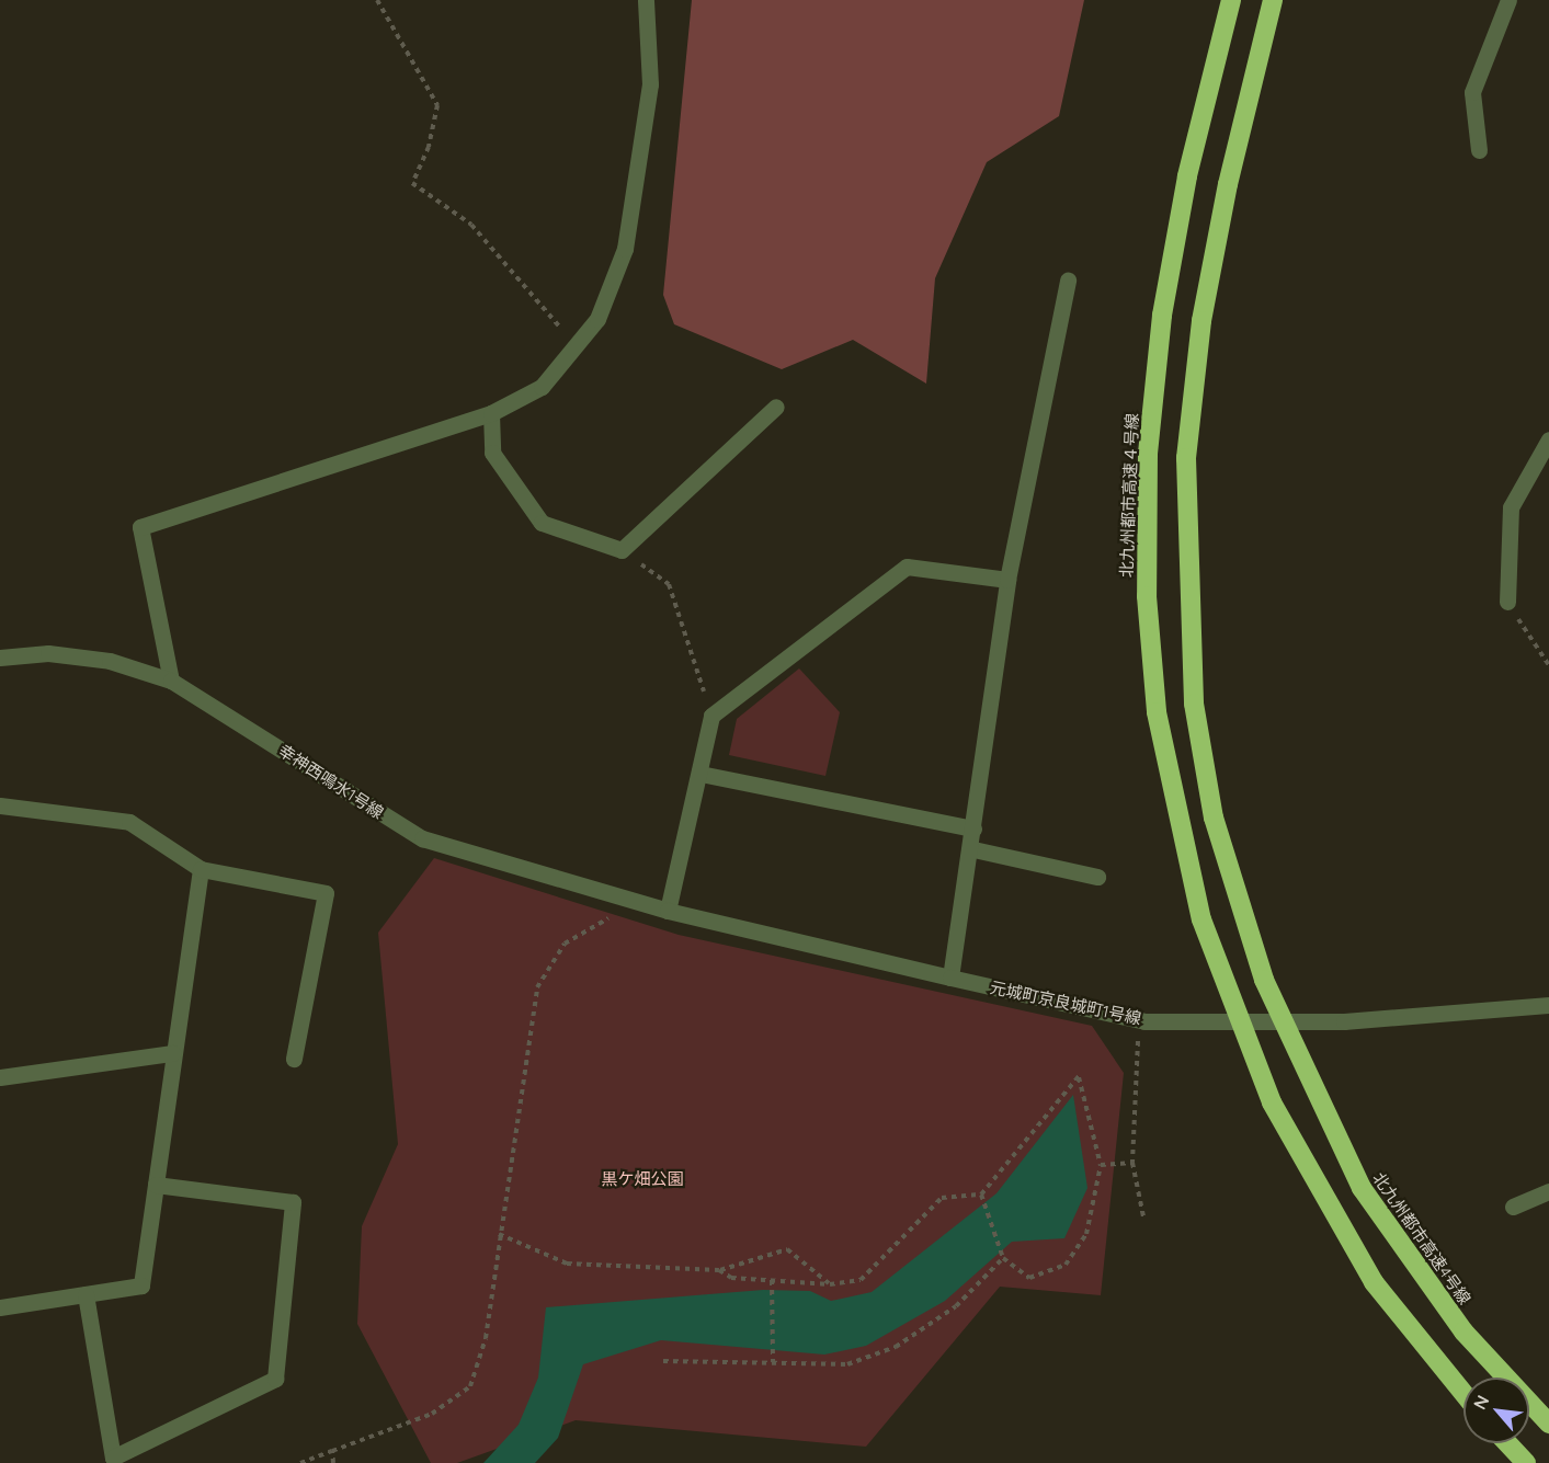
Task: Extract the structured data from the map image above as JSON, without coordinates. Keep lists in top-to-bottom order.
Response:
{
  "streets": {
    "highway": ["北九州都市高速４号線", "北九州都市高速4号線"],
    "street": ["幸神西鳴水1号線", "元城町京良城町1号線"]
  },
  "crossings": [
    ["幸神西鳴水1号線", "元城町京良城町1号線"]
  ],
  "parks": ["黒ケ畑公園"],
  "north": "top left"
}
